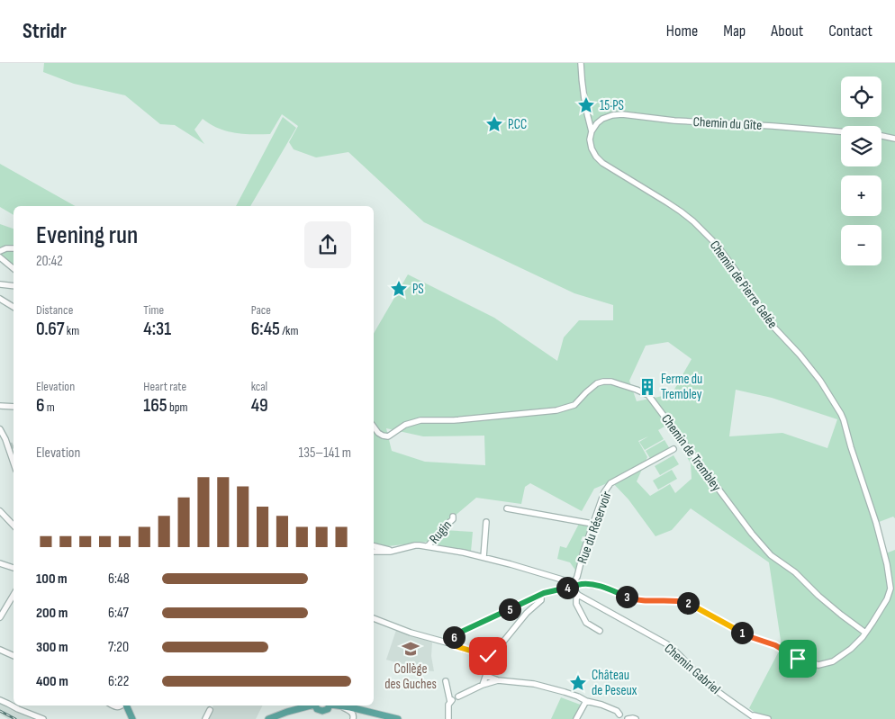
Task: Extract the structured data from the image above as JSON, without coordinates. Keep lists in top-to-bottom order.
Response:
{
  "streets": {
    "street": [
      "Chemin du Gîte",
      "Chemin de Pierre Gelée",
      "Chemin de Trembley",
      "Rue du Réservoir",
      "Rugin",
      "Chemin Gabriel"
    ]
  },
  "crossings": [
    ["Chemin du Gîte", "Chemin de Pierre Gelée"],
    ["Chemin de Pierre Gelée", "Chemin de Trembley"],
    ["Chemin de Pierre Gelée", "Rue du Réservoir"],
    ["Chemin de Pierre Gelée", "Chemin Gabriel"],
    ["Rue du Réservoir", "Chemin Gabriel"]
  ],
  "places": {
    "place": [
      "15·PS",
      "P.CC",
      "PS",
      "Château de Peseux"
    ],
    "building": ["Ferme du Trembley"],
    "school or university": ["Collège des Guches"]
  },
  "page": {
    "header": "Stridr",
    "nav": [
      "Home",
      "Map",
      "About",
      "Contact"
    ],
    "map_buttons": ["+", "−"],
    "heading": ["Evening run", "20:42"],
    "stats": [
      ["Distance", "0.67 km"],
      ["Time", "4:31"],
      ["Pace", "6:45 /km"],
      ["Elevation", "6 m"],
      ["Heart rate", "165 bpm"],
      ["kcal", "49"]
    ],
    "chart": ["Elevation", "135–141 m"],
    "list": [
      {
        "name": "100 m",
        "note": "6:48"
      },
      {
        "name": "200 m",
        "note": "6:47"
      },
      {
        "name": "300 m",
        "note": "7:20"
      },
      {
        "name": "400 m",
        "note": "6:22"
      }
    ],
    "pins": [
      "4",
      "3",
      "2",
      "5",
      "1",
      "6"
    ]
  }
}
